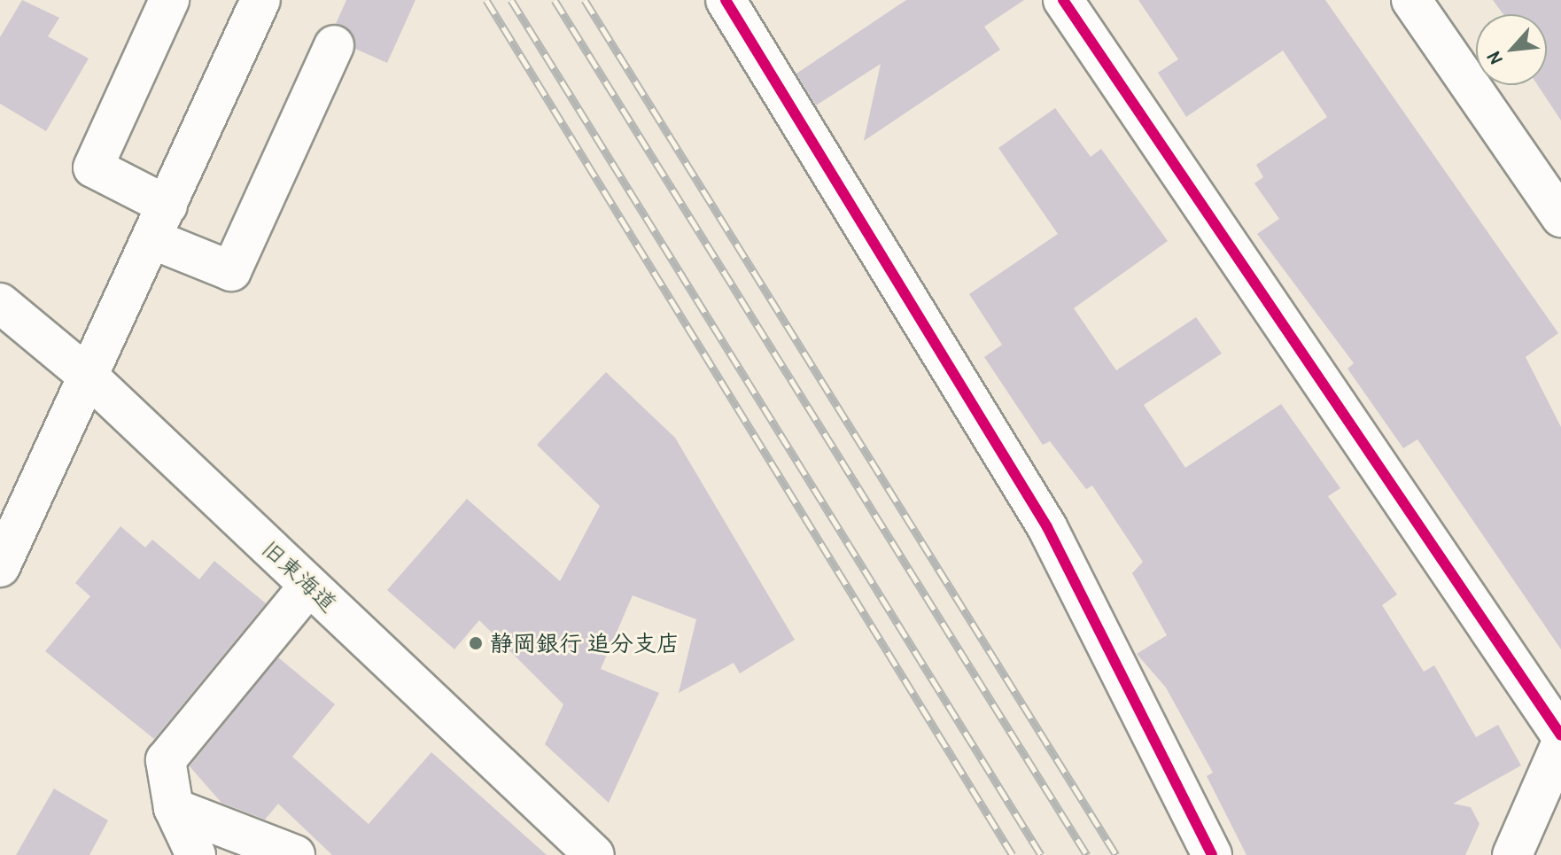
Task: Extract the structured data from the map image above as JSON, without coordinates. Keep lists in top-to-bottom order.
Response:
{
  "streets": {
    "street": ["旧東海道"]
  },
  "places": ["静岡銀行 追分支店"],
  "north": "bottom left"
}
